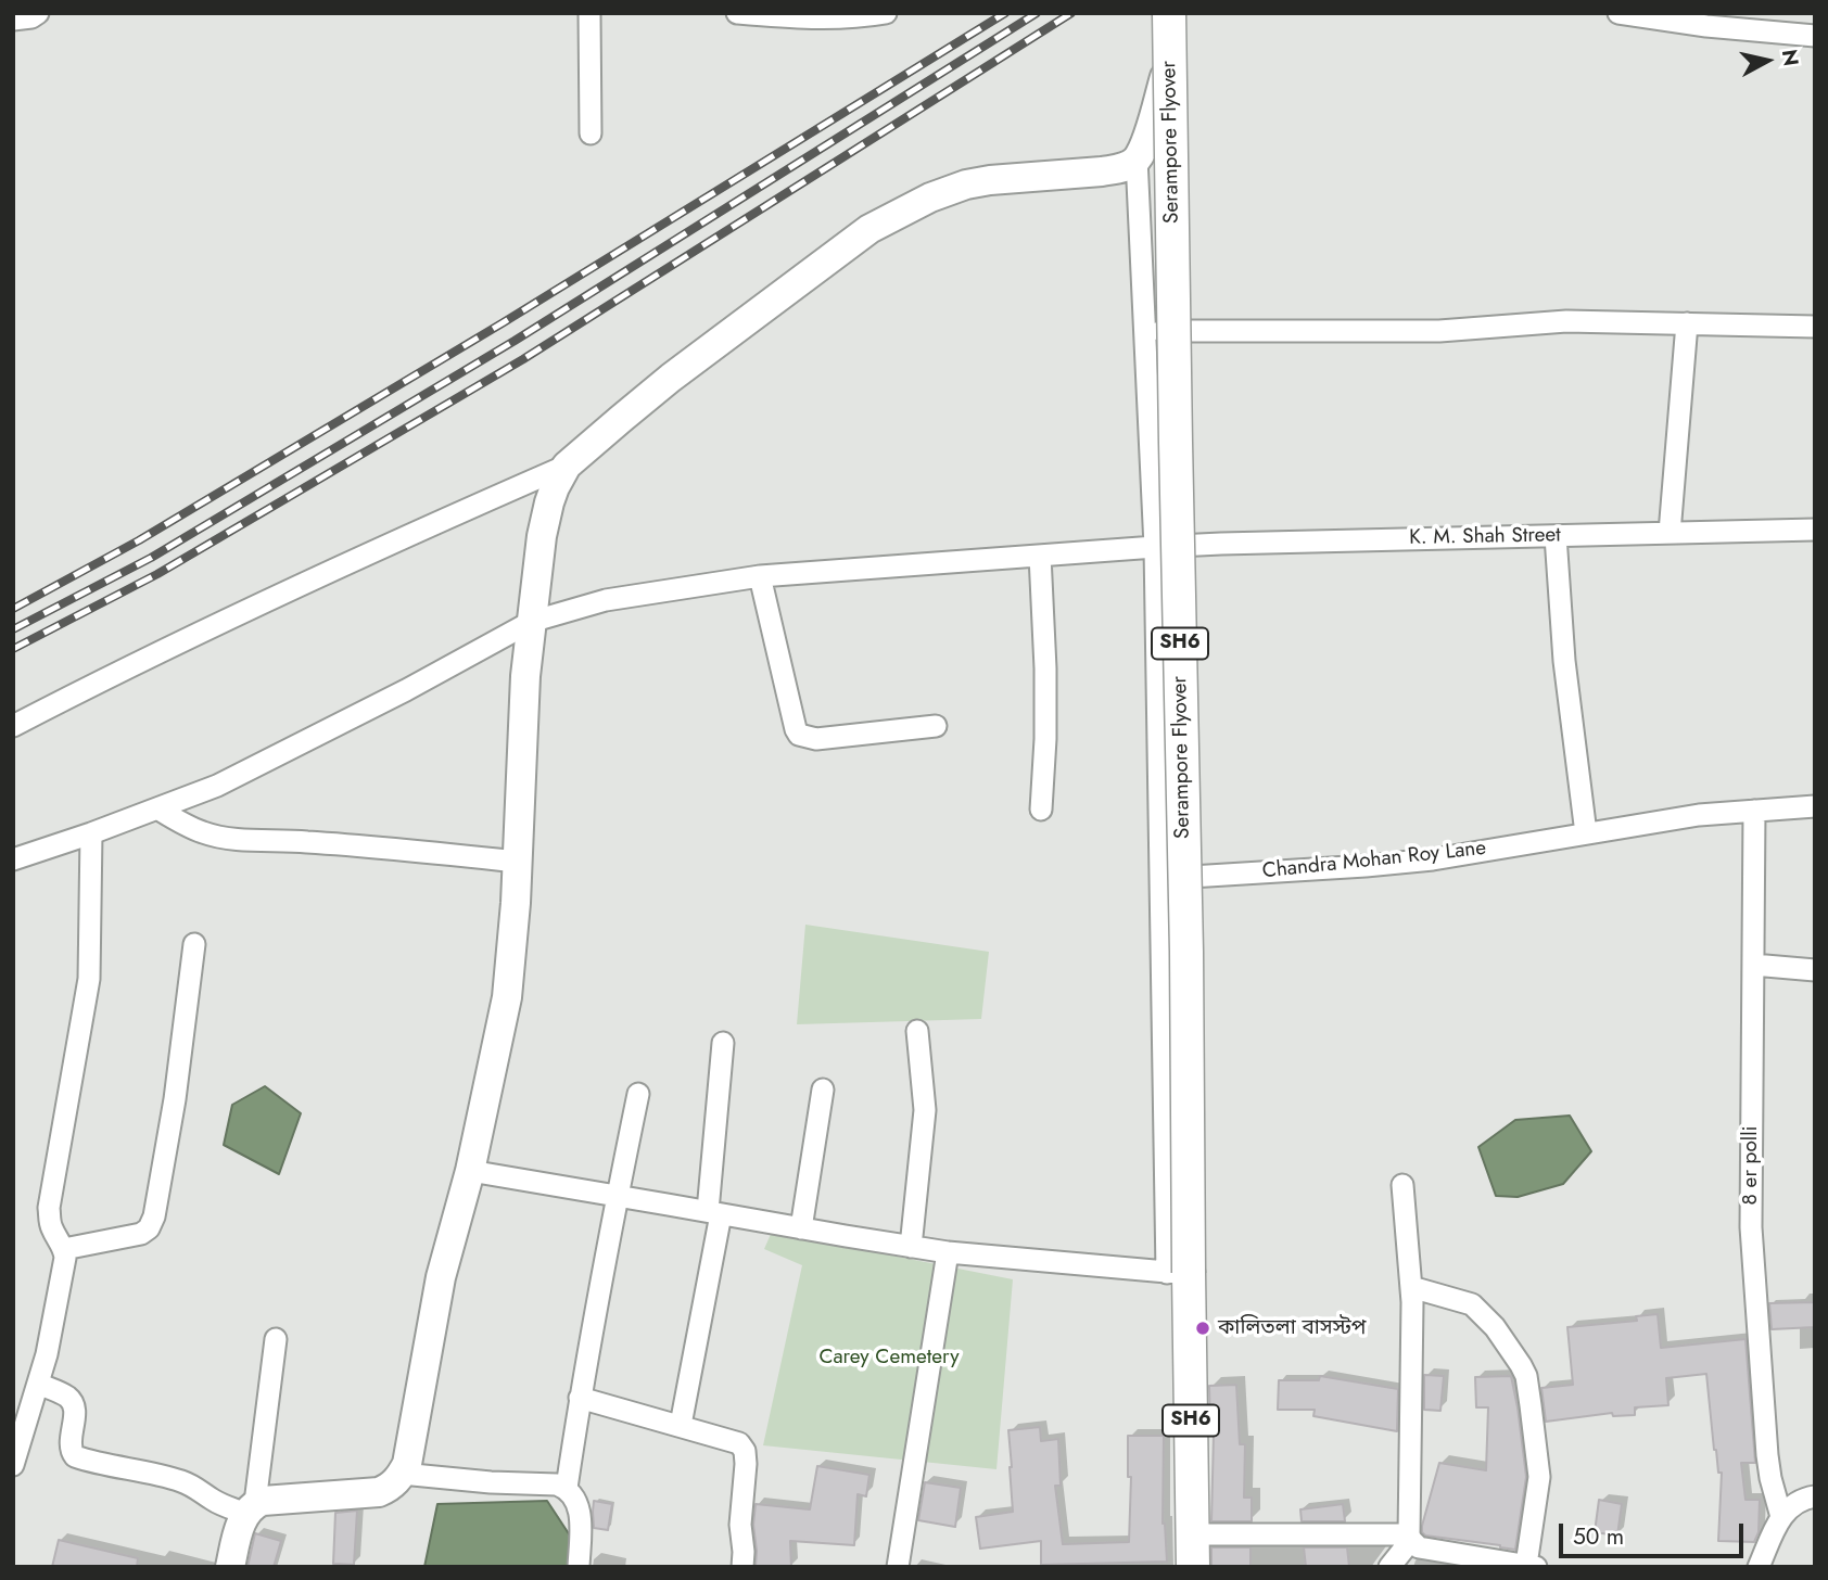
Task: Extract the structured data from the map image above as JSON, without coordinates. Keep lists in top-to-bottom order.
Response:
{
  "streets": {
    "main road": ["Serampore Flyover", "SH6"],
    "street": ["K. M. Shah Street", "Chandra Mohan Roy Lane", "8 er polli"]
  },
  "crossings": [
    ["Serampore Flyover", "SH6"],
    ["Chandra Mohan Roy Lane", "8 er polli"]
  ],
  "parks": ["Carey Cemetery"],
  "places": ["কালিতলা বাসস্টপ"],
  "scale_bar": "50 m",
  "north": "right"
}
